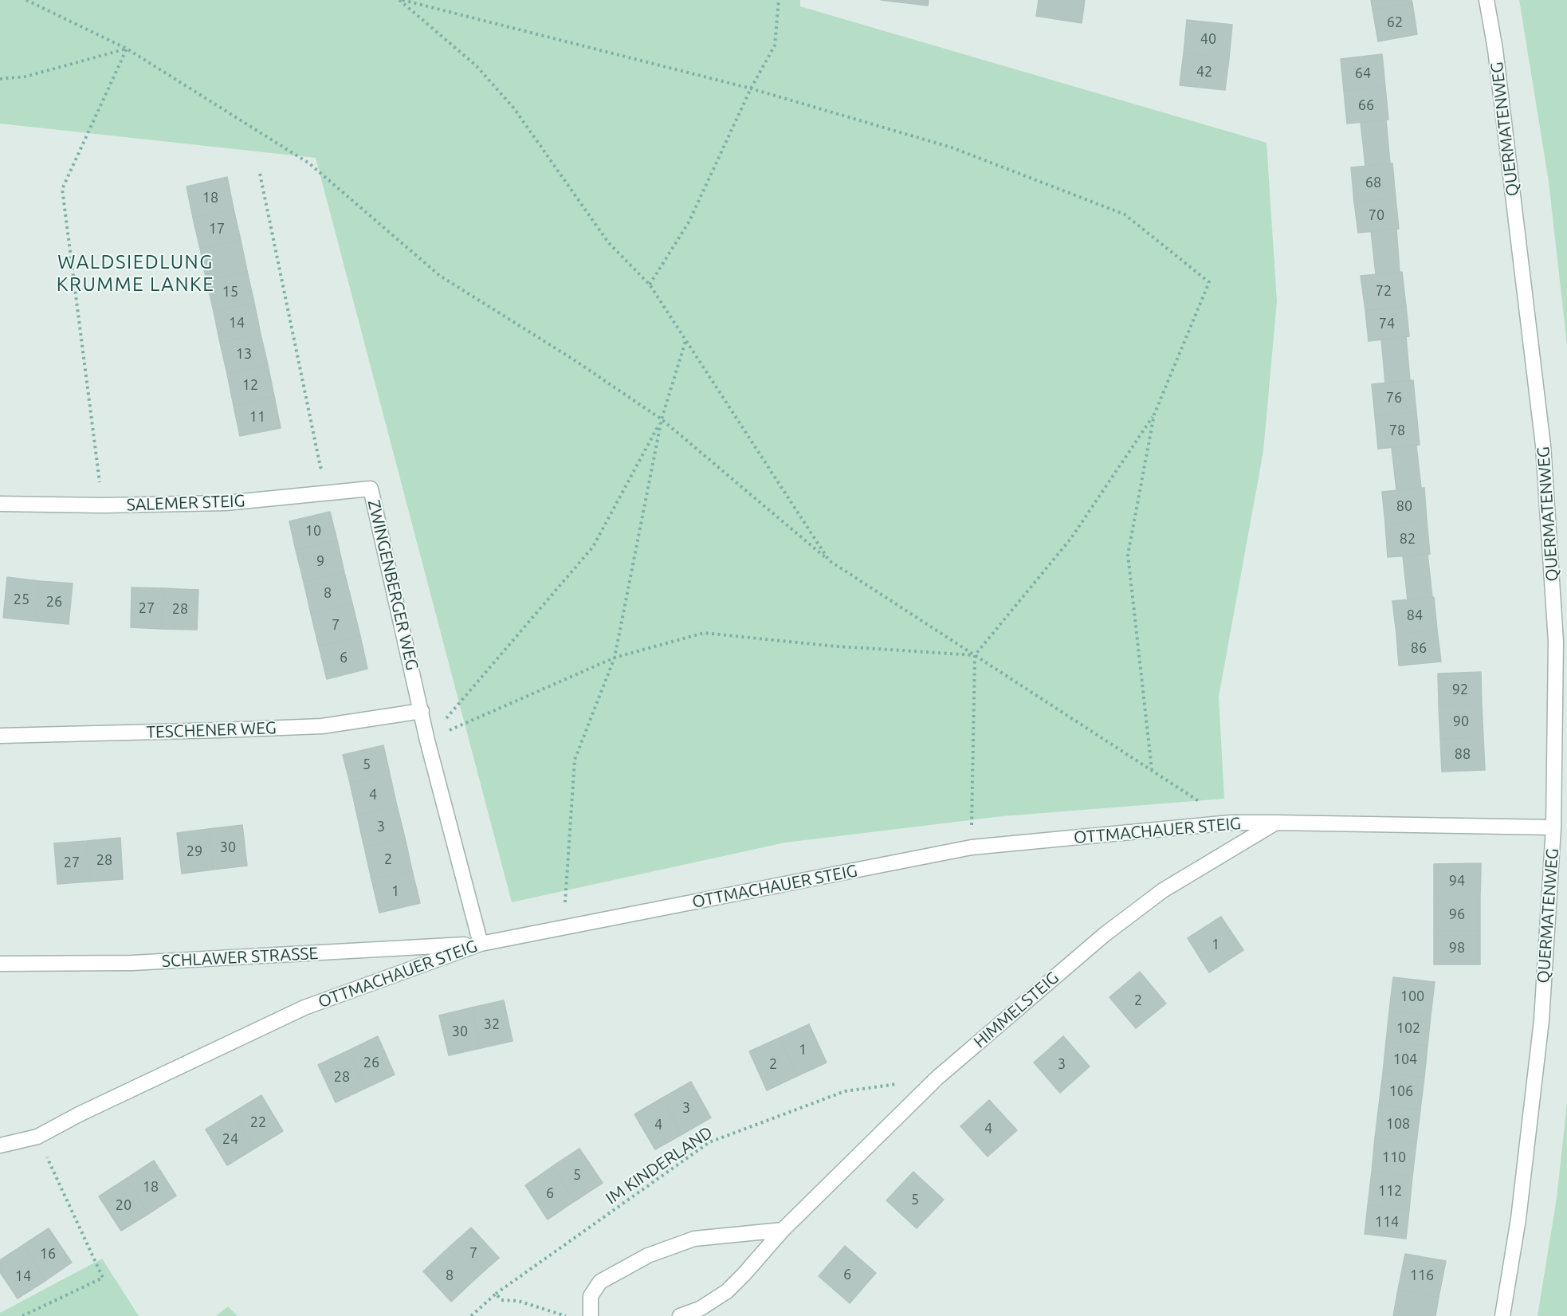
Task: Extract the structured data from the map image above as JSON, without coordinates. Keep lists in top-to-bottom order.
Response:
{
  "streets": {
    "street": [
      "QUERMATENWEG",
      "SALEMER STEIG",
      "ZWINGENBERGER WEG",
      "TESCHENER WEG",
      "OTTMACHAUER STEIG",
      "SCHLAWER STRASSE",
      "HIMMELSTEIG"
    ],
    "path": ["IM KINDERLAND"]
  },
  "crossings": [
    ["QUERMATENWEG", "OTTMACHAUER STEIG"],
    ["SALEMER STEIG", "ZWINGENBERGER WEG"],
    ["ZWINGENBERGER WEG", "TESCHENER WEG"],
    ["ZWINGENBERGER WEG", "OTTMACHAUER STEIG"],
    ["ZWINGENBERGER WEG", "SCHLAWER STRASSE"],
    ["OTTMACHAUER STEIG", "SCHLAWER STRASSE"],
    ["OTTMACHAUER STEIG", "HIMMELSTEIG"],
    ["HIMMELSTEIG", "IM KINDERLAND"]
  ],
  "districts": ["WALDSIEDLUNG KRUMME LANKE"],
  "house_numbers": [
    "62",
    "40",
    "42",
    "64",
    "66",
    "68",
    "18",
    "70",
    "17",
    "72",
    "15",
    "14",
    "74",
    "13",
    "12",
    "76",
    "11",
    "78",
    "80",
    "10",
    "82",
    "9",
    "8",
    "25",
    "26",
    "27",
    "28",
    "84",
    "7",
    "86",
    "6",
    "92",
    "90",
    "88",
    "5",
    "4",
    "3",
    "30",
    "29",
    "2",
    "28",
    "27",
    "94",
    "1",
    "96",
    "1",
    "98",
    "100",
    "2",
    "32",
    "102",
    "30",
    "1",
    "104",
    "26",
    "2",
    "3",
    "28",
    "106",
    "3",
    "22",
    "108",
    "4",
    "4",
    "24",
    "110",
    "5",
    "18",
    "112",
    "6",
    "5",
    "20",
    "114",
    "7",
    "16",
    "6",
    "8",
    "116",
    "14"
  ]
}
